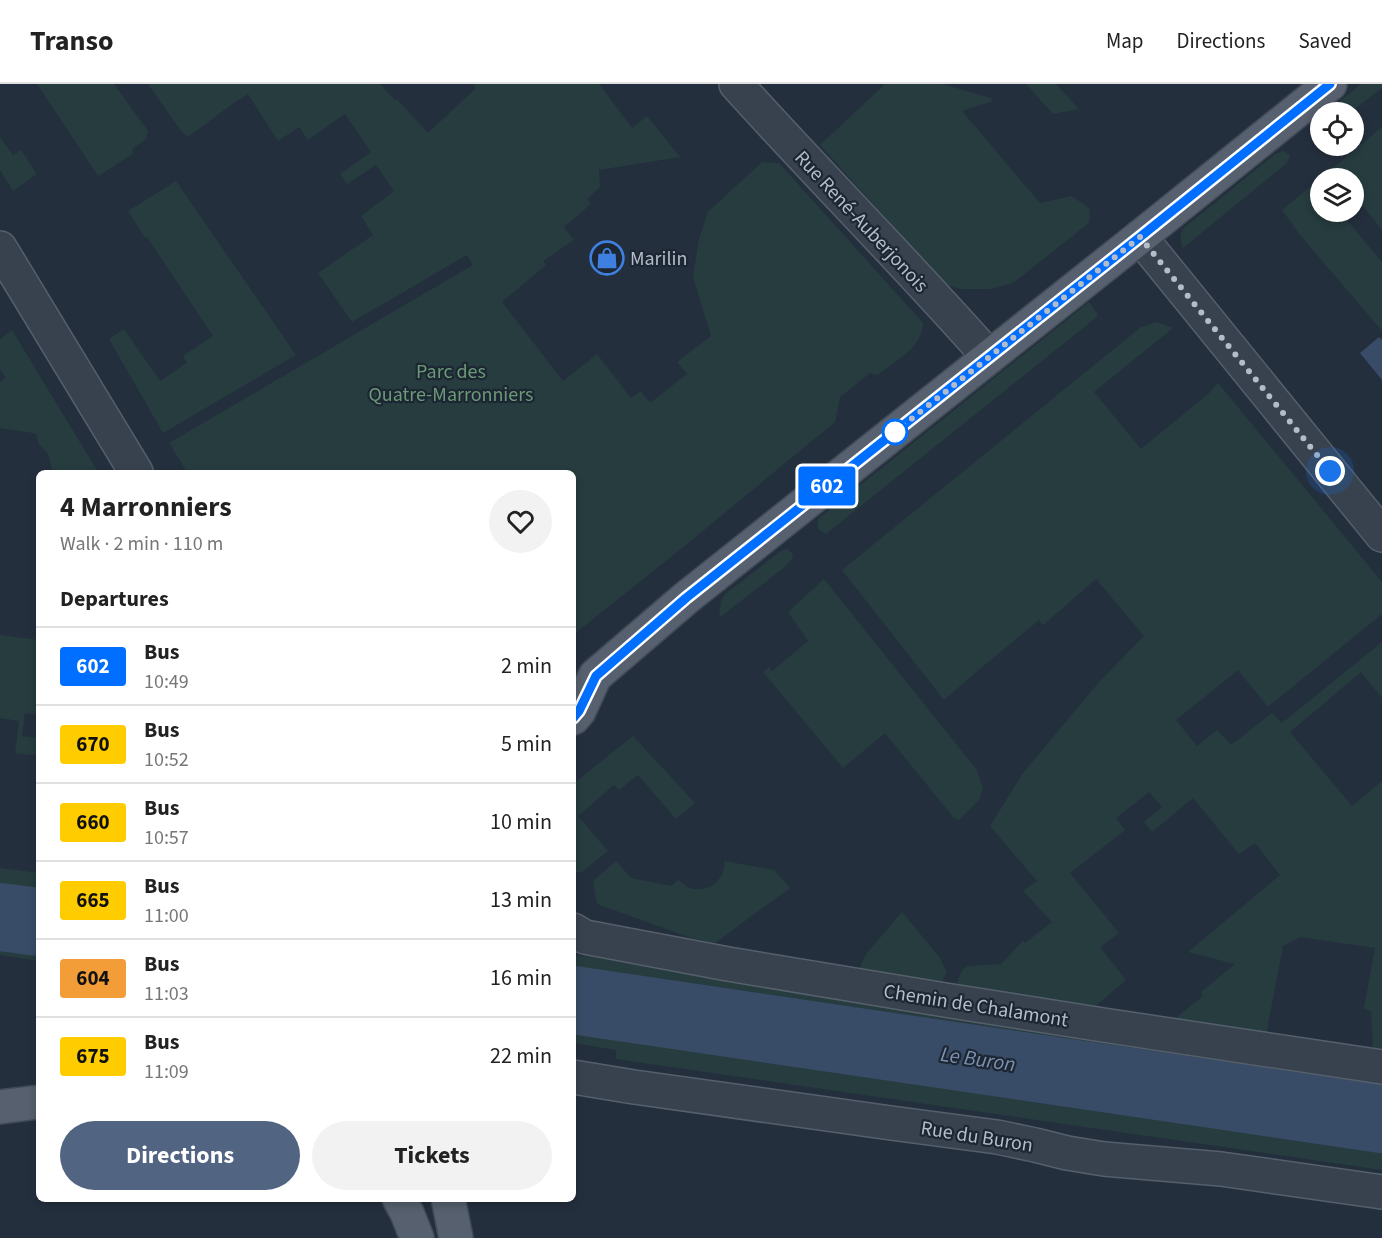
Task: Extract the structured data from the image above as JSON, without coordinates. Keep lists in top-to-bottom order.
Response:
{
  "streets": {
    "street": ["Rue René-Auberjonois", "Chemin de Chalamont", "Rue du Buron"]
  },
  "water": ["Le Buron"],
  "parks": ["Parc des Quatre-Marronniers"],
  "places": {
    "shop": ["Marilin"]
  },
  "lines": ["bus line 602"],
  "page": {
    "header": "Transo",
    "nav": ["Map", "Directions", "Saved"],
    "on_map": "602",
    "heading": [
      ["4 Marronniers", "Walk · 2 min · 110 m"],
      "Departures"
    ],
    "list": [
      {
        "mark": "602",
        "name": "Bus",
        "note": "10:49",
        "value": "2 min"
      },
      {
        "mark": "670",
        "name": "Bus",
        "note": "10:52",
        "value": "5 min"
      },
      {
        "mark": "660",
        "name": "Bus",
        "note": "10:57",
        "value": "10 min"
      },
      {
        "mark": "665",
        "name": "Bus",
        "note": "11:00",
        "value": "13 min"
      },
      {
        "mark": "604",
        "name": "Bus",
        "note": "11:03",
        "value": "16 min"
      },
      {
        "mark": "675",
        "name": "Bus",
        "note": "11:09",
        "value": "22 min"
      }
    ],
    "buttons": ["Directions", "Tickets"]
  }
}
